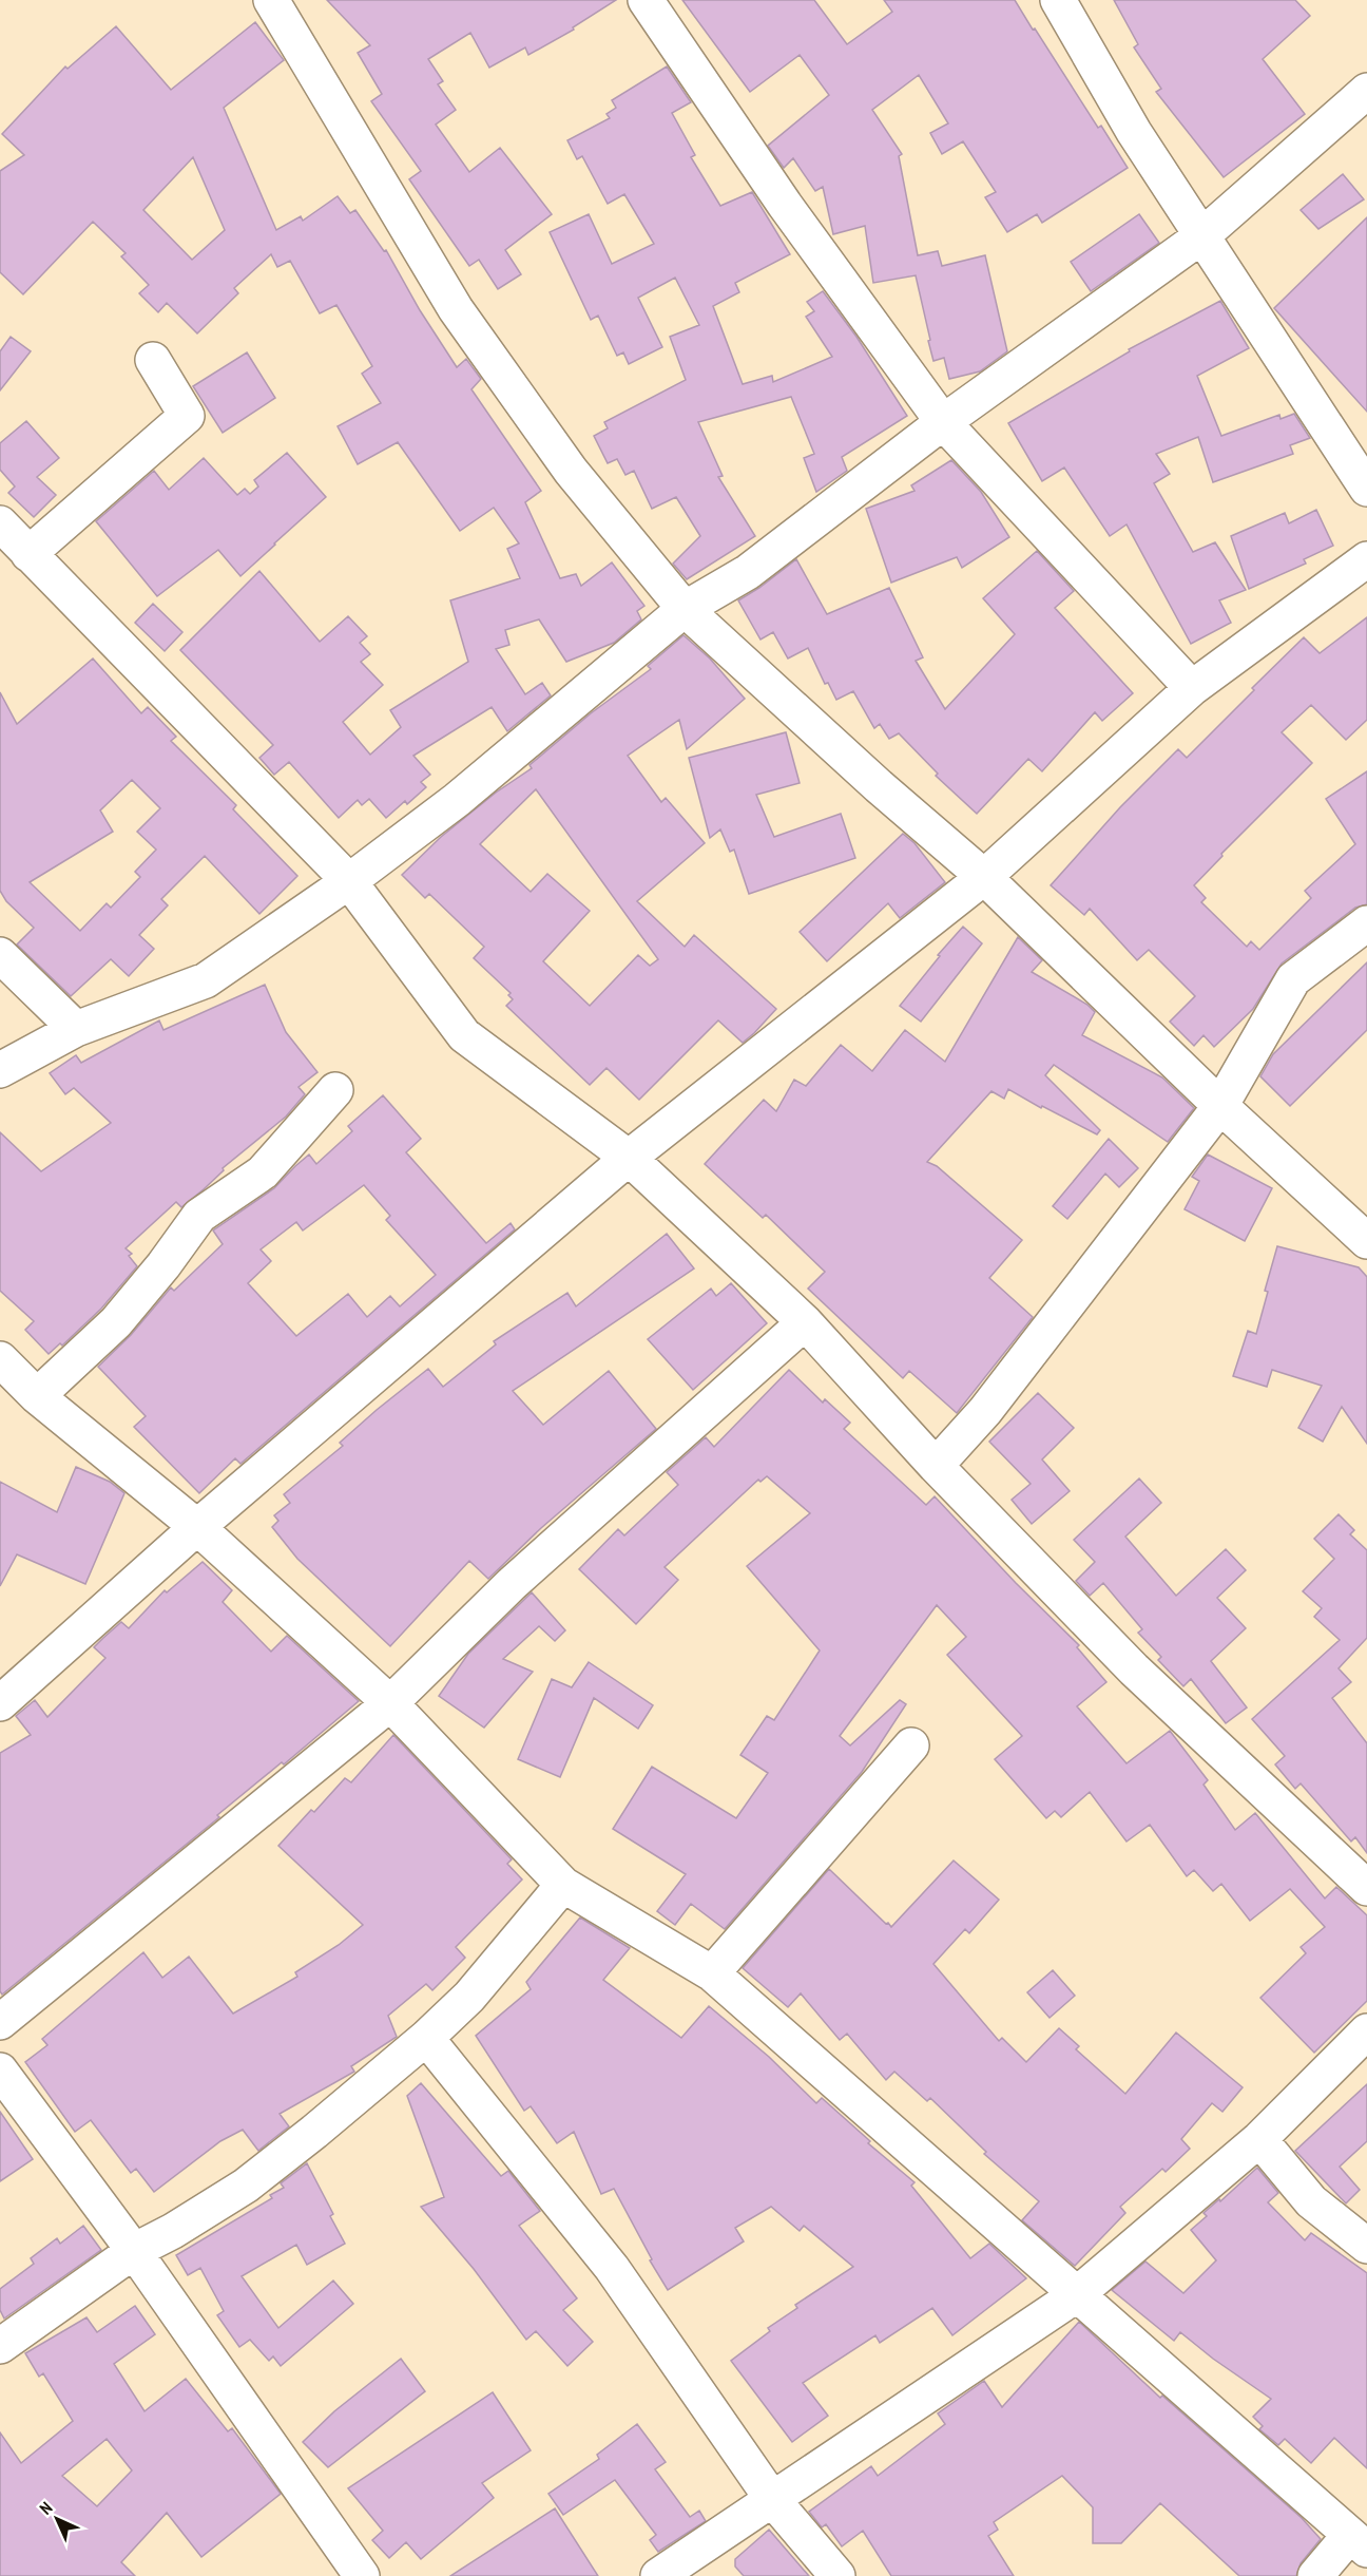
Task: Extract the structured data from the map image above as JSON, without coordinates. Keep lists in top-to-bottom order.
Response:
{
  "north": "top left"
}
